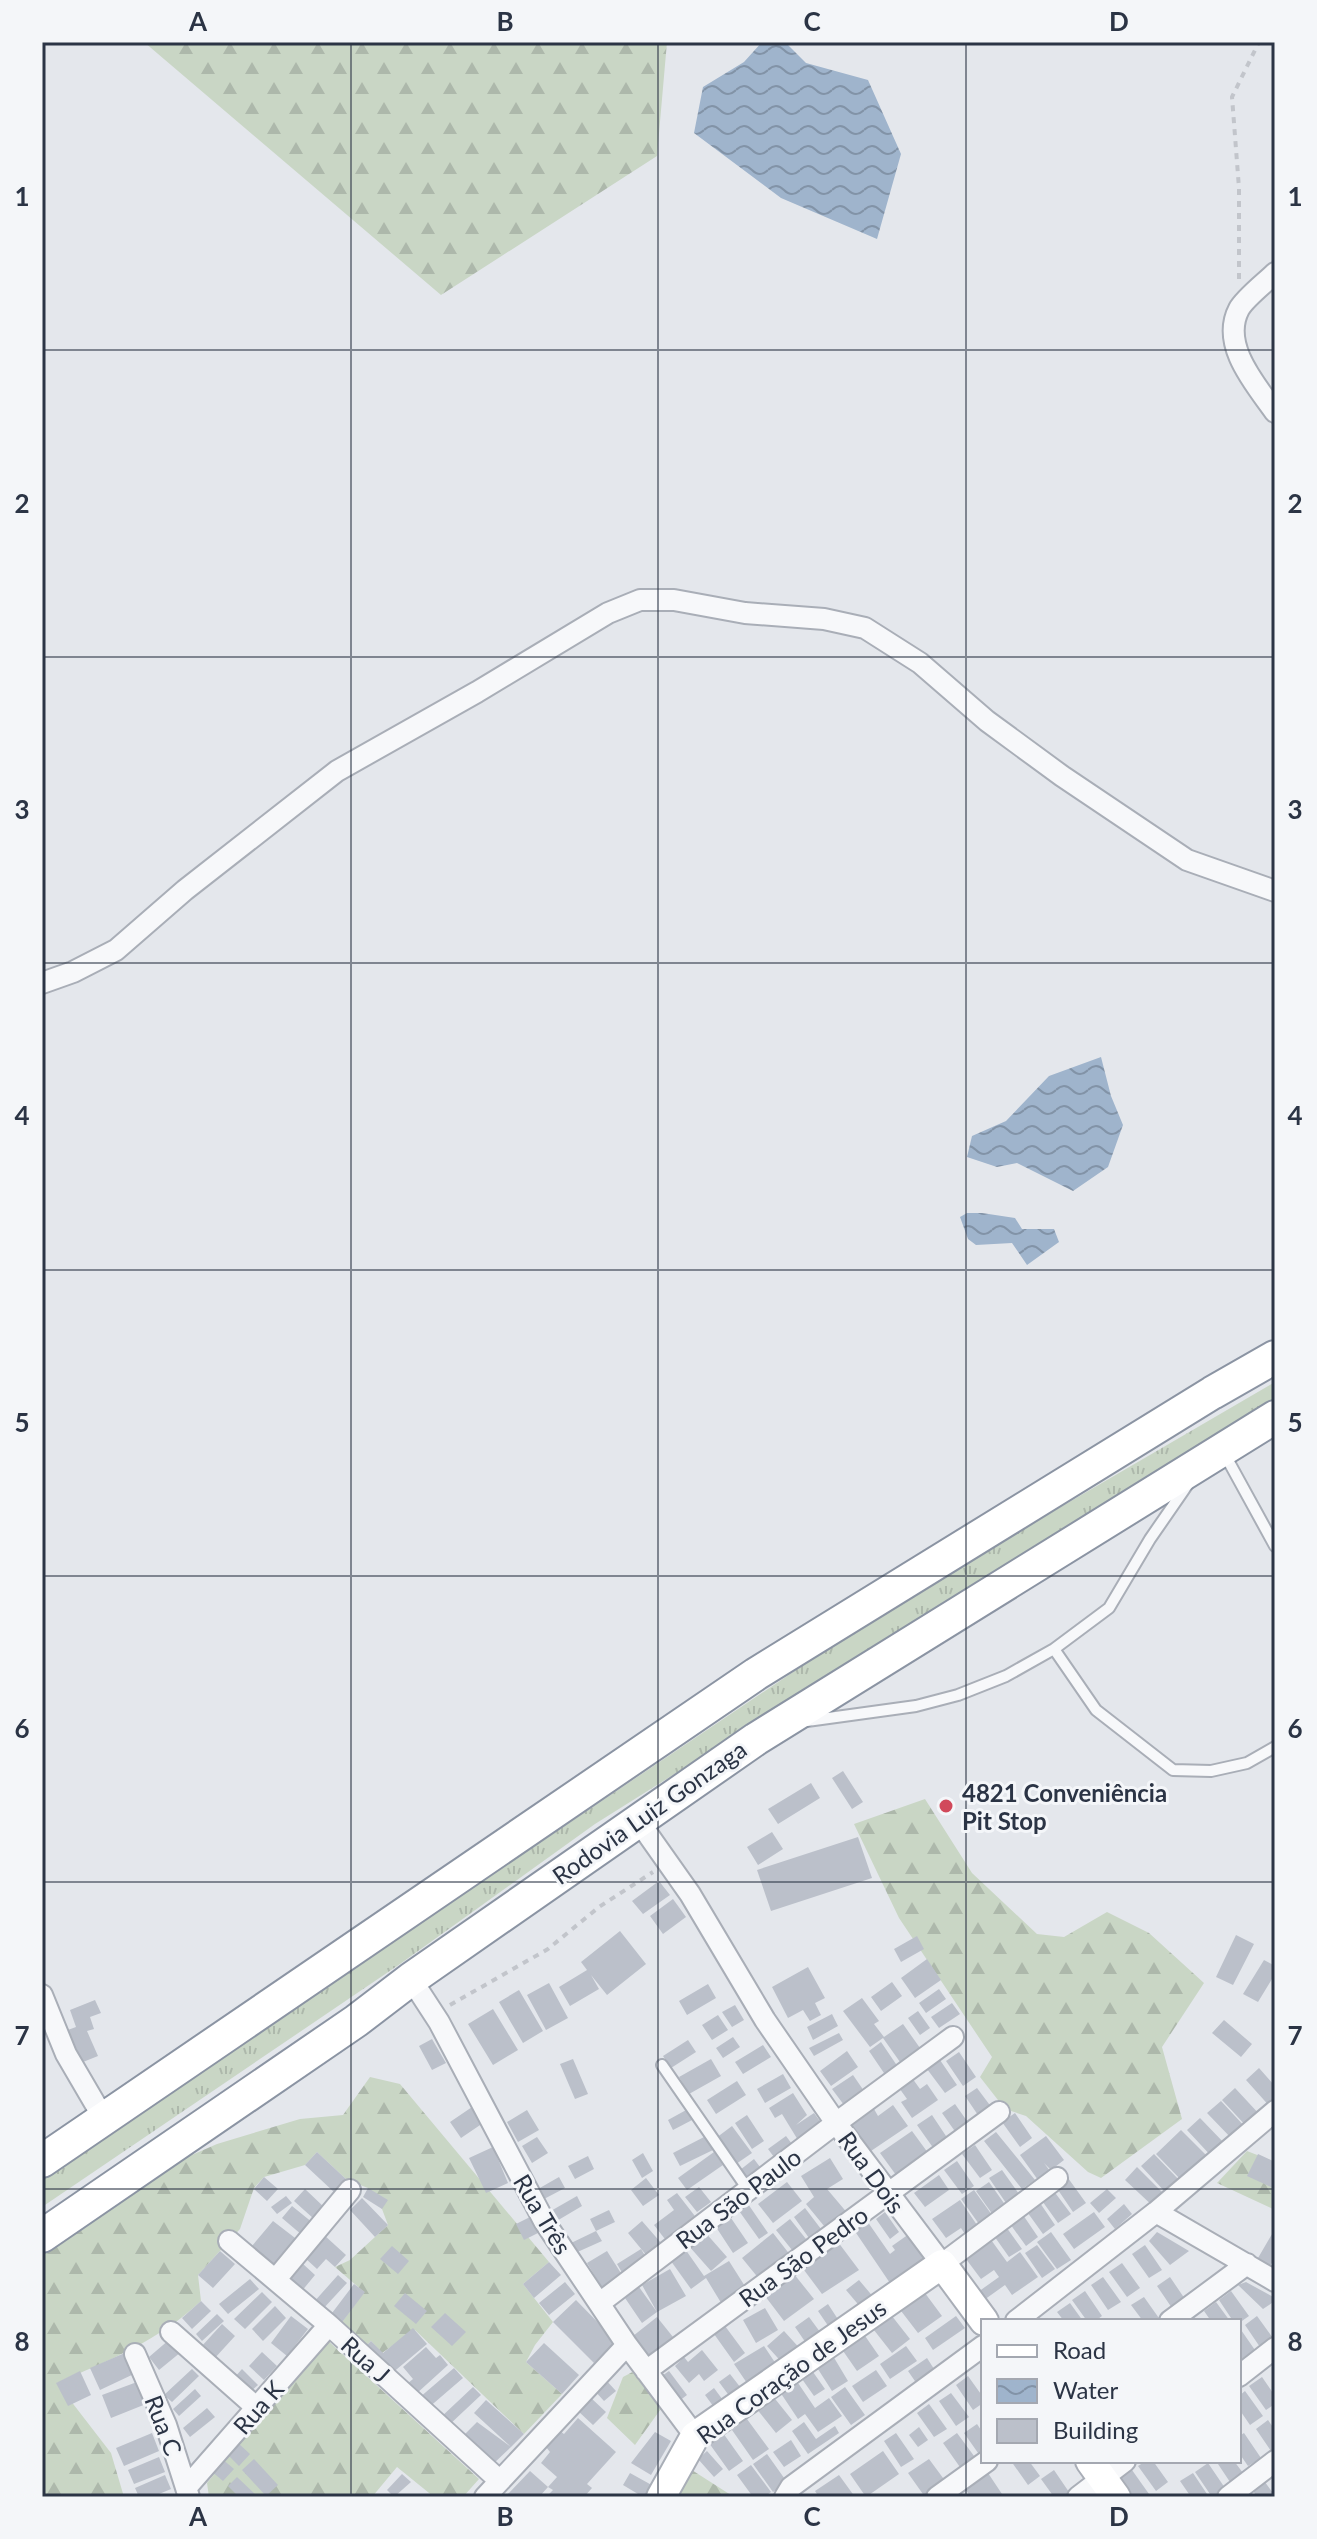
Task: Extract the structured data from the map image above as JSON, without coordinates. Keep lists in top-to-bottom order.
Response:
{
  "streets": {
    "highway": ["Rodovia Luiz Gonzaga"],
    "main road": ["Rua Dois", "Rua Coração de Jesus"],
    "street": [
      "Rua São Paulo",
      "Rua Três",
      "Rua São Pedro",
      "Rua J",
      "Rua K",
      "Rua C"
    ]
  },
  "crossings": [
    ["Rodovia Luiz Gonzaga", "Rua Dois"],
    ["Rodovia Luiz Gonzaga", "Rua Três"],
    ["Rua Dois", "Rua São Paulo"],
    ["Rua Dois", "Rua São Pedro"],
    ["Rua Dois", "Rua Coração de Jesus"],
    ["Rua São Paulo", "Rua Três"],
    ["Rua Três", "Rua São Pedro"],
    ["Rua Três", "Rua Coração de Jesus"],
    ["Rua J", "Rua K"],
    ["Rua K", "Rua C"]
  ],
  "places": ["4821 Conveniência Pit Stop"],
  "legend": ["Road", "Water", "Building"],
  "grid": {
    "columns": [
      "A",
      "B",
      "C",
      "D"
    ],
    "rows": [
      "1",
      "2",
      "3",
      "4",
      "5",
      "6",
      "7",
      "8"
    ]
  }
}
